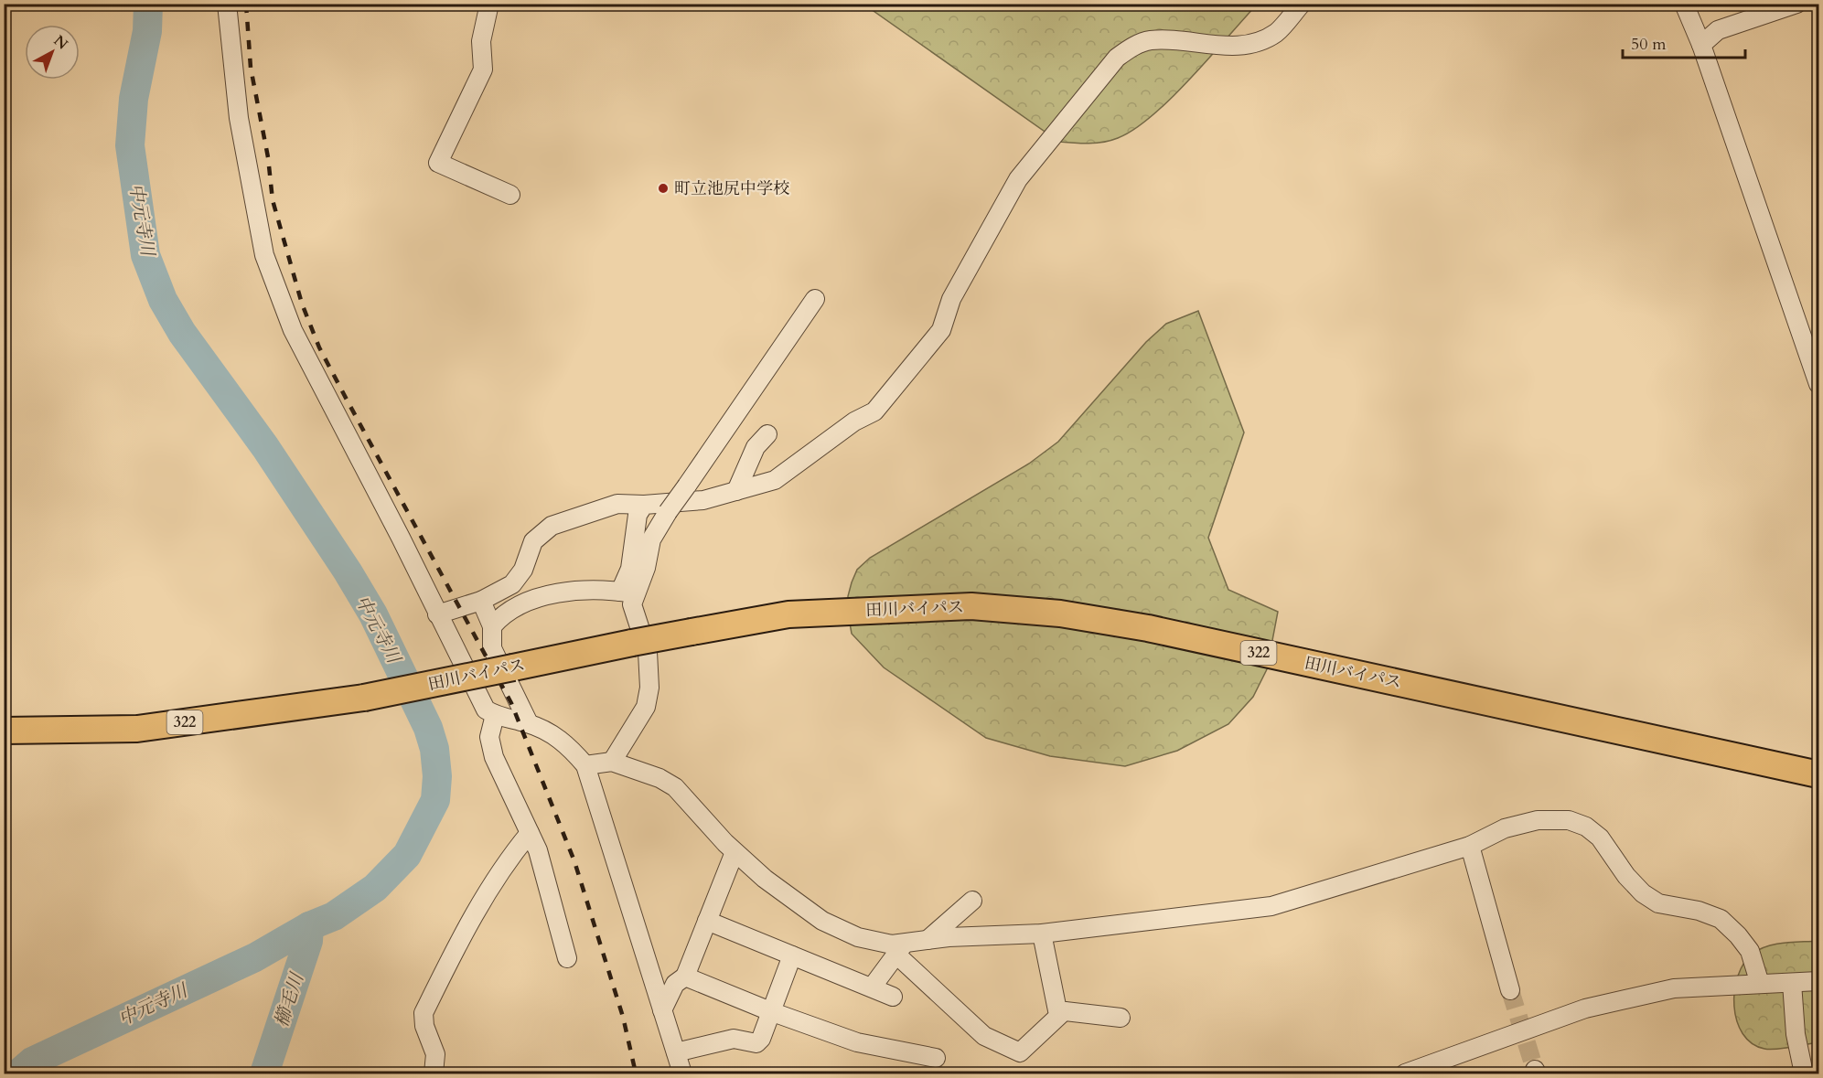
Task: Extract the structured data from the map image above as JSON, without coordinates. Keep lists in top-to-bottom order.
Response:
{
  "streets": {
    "highway": ["田川バイパス", "322"]
  },
  "water": ["中元寺川", "櫛毛川"],
  "places": ["町立池尻中学校"],
  "scale_bar": "50 m",
  "north": "top right"
}
